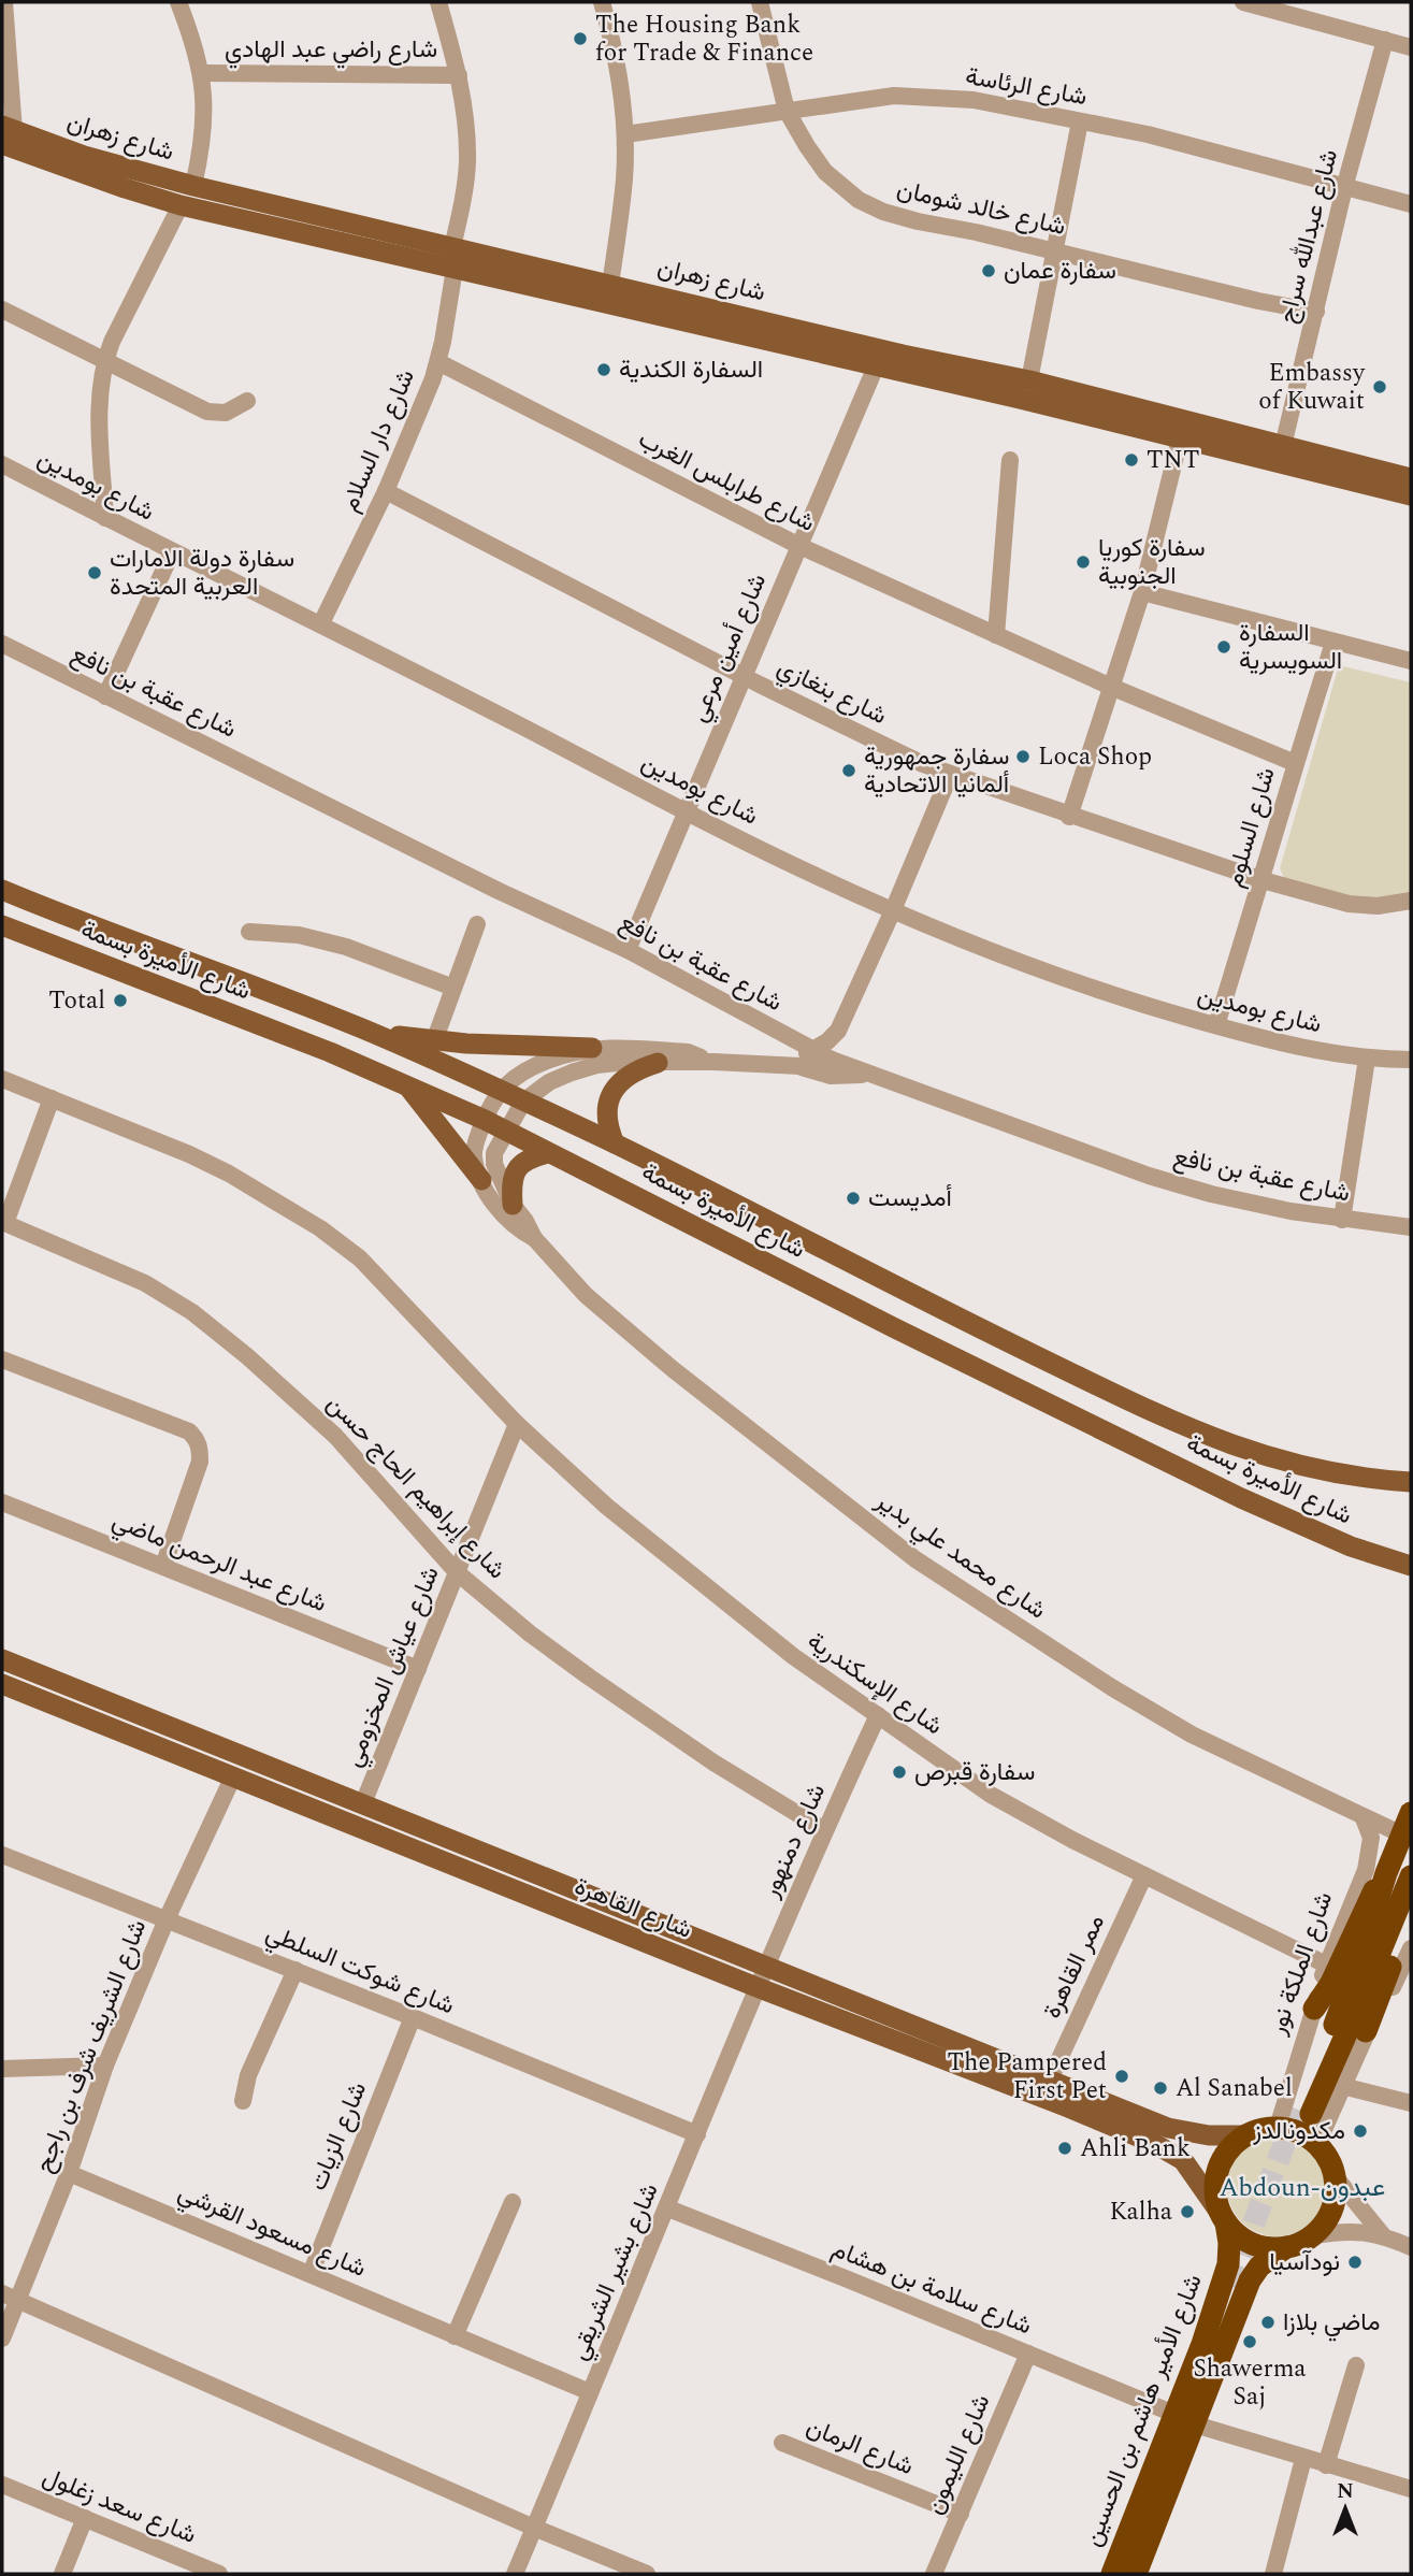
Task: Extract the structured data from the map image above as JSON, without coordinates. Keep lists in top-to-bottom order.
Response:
{
  "streets": {
    "highway": ["شارع الملكة نور", "شارع الأمير هاشم بن الحسين"],
    "main road": ["شارع زهران", "شارع الأميرة بسمة", "شارع القاهرة"],
    "street": [
      "شارع راضي عبد الهادي",
      "شارع الرئاسة",
      "شارع خالد شومان",
      "شارع عبدالله سراج",
      "شارع دار السلام",
      "شارع طرابلس الغرب",
      "شارع بومدين",
      "شارع أمين مرعي",
      "شارع عقبة بن نافع",
      "شارع بنغازي",
      "شارع السلوم",
      "شارع إبراهيم الحاج حسن",
      "شارع محمد علي بدير",
      "شارع عبد الرحمن ماضي",
      "شارع عياش المخزومي",
      "شارع الإسكندرية",
      "شارع دمنهور",
      "ممر القاهرة",
      "شارع شوكت السلطي",
      "شارع الشريف شرف بن راجح",
      "شارع الزيات",
      "شارع مسعود القرشي",
      "شارع بشير الشريقي",
      "شارع سلامة بن هشام",
      "شارع الرمان",
      "شارع الليمون",
      "شارع سعد زغلول"
    ]
  },
  "crossings": [
    ["شارع الرئاسة", "شارع خالد شومان"],
    ["شارع الرئاسة", "شارع عبدالله سراج"],
    ["شارع زهران", "شارع عبدالله سراج"],
    ["شارع زهران", "شارع دار السلام"],
    ["شارع زهران", "شارع أمين مرعي"],
    ["شارع خالد شومان", "شارع عبدالله سراج"],
    ["شارع دار السلام", "شارع طرابلس الغرب"],
    ["شارع دار السلام", "شارع بومدين"],
    ["شارع دار السلام", "شارع بنغازي"],
    ["شارع طرابلس الغرب", "شارع أمين مرعي"],
    ["شارع طرابلس الغرب", "شارع السلوم"],
    ["شارع بومدين", "شارع أمين مرعي"],
    ["شارع بومدين", "شارع السلوم"],
    ["شارع أمين مرعي", "شارع عقبة بن نافع"],
    ["شارع أمين مرعي", "شارع بنغازي"],
    ["شارع بنغازي", "شارع السلوم"],
    ["شارع الأميرة بسمة", "شارع محمد علي بدير"],
    ["شارع إبراهيم الحاج حسن", "شارع عياش المخزومي"],
    ["شارع إبراهيم الحاج حسن", "شارع دمنهور"],
    ["شارع محمد علي بدير", "شارع الملكة نور"],
    ["شارع عبد الرحمن ماضي", "شارع عياش المخزومي"],
    ["شارع عياش المخزومي", "شارع الإسكندرية"],
    ["شارع عياش المخزومي", "شارع القاهرة"],
    ["شارع الإسكندرية", "شارع دمنهور"],
    ["شارع الإسكندرية", "شارع الملكة نور"],
    ["شارع الإسكندرية", "ممر القاهرة"],
    ["شارع دمنهور", "شارع القاهرة"],
    ["شارع دمنهور", "شارع بشير الشريقي"],
    ["شارع القاهرة", "شارع الملكة نور"],
    ["شارع القاهرة", "ممر القاهرة"],
    ["شارع القاهرة", "شارع الشريف شرف بن راجح"],
    ["شارع القاهرة", "شارع بشير الشريقي"],
    ["شارع القاهرة", "شارع الأمير هاشم بن الحسين"],
    ["شارع الملكة نور", "شارع الأمير هاشم بن الحسين"],
    ["شارع شوكت السلطي", "شارع الشريف شرف بن راجح"],
    ["شارع شوكت السلطي", "شارع الزيات"],
    ["شارع شوكت السلطي", "شارع بشير الشريقي"],
    ["شارع الشريف شرف بن راجح", "شارع مسعود القرشي"],
    ["شارع الزيات", "شارع مسعود القرشي"],
    ["شارع مسعود القرشي", "شارع بشير الشريقي"],
    ["شارع بشير الشريقي", "شارع سلامة بن هشام"],
    ["شارع سلامة بن هشام", "شارع الأمير هاشم بن الحسين"],
    ["شارع سلامة بن هشام", "شارع الليمون"],
    ["شارع الرمان", "شارع الليمون"]
  ],
  "districts": ["Abdoun-عبدون"],
  "places": [
    "The Housing Bank for Trade & Finance",
    "سفارة عمان",
    "السفارة الكندية",
    "Embassy of Kuwait",
    "TNT",
    "سفارة كوريا الجنوبية",
    "سفارة دولة الامارات العربية المتحدة",
    "السفارة السويسرية",
    "Loca Shop",
    "سفارة جمهورية ألمانيا الاتحادية",
    "Total",
    "أمديست",
    "سفارة قبرص",
    "The Pampered First Pet",
    "Al Sanabel",
    "مكدونالدز",
    "Ahli Bank",
    "Kalha",
    "نودآسيا",
    "ماضي بلازا",
    "Shawerma Saj"
  ],
  "north": "top"
}
